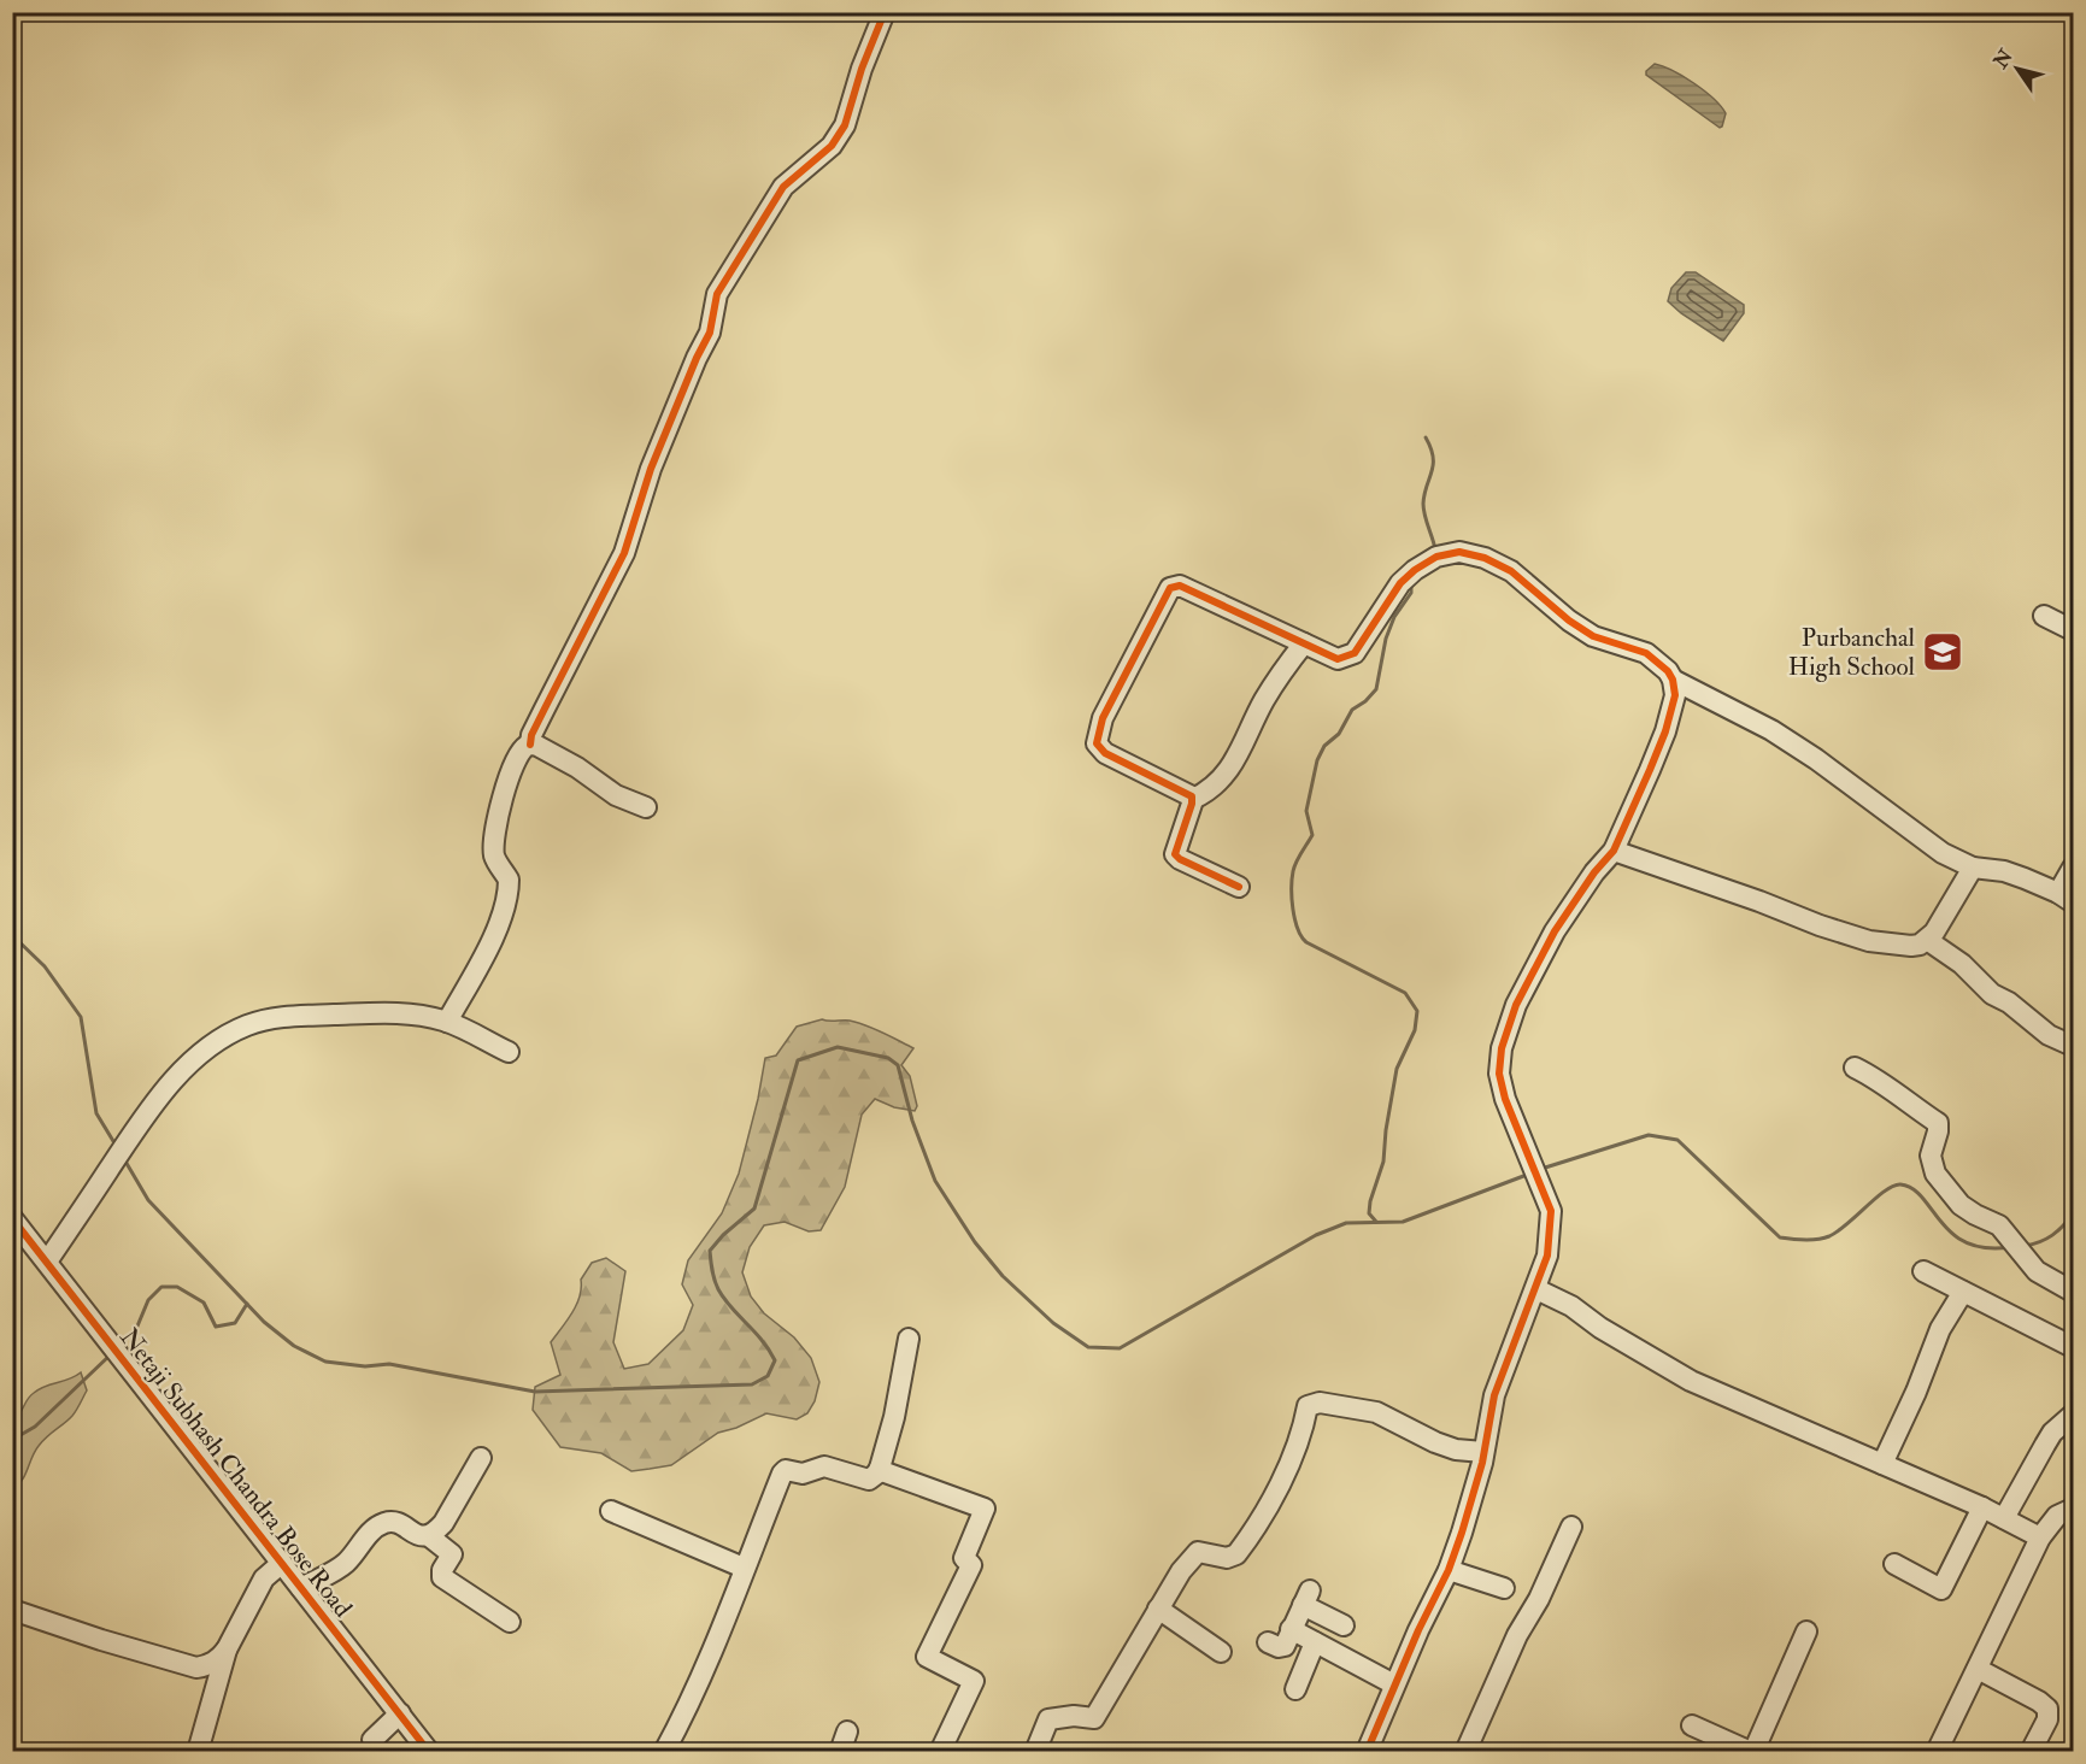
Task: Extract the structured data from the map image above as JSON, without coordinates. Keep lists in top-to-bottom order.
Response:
{
  "streets": {
    "street": ["Netaji Subhash Chandra Bose Road"]
  },
  "places": {
    "school or university": ["Purbanchal High School"]
  },
  "north": "top left"
}
